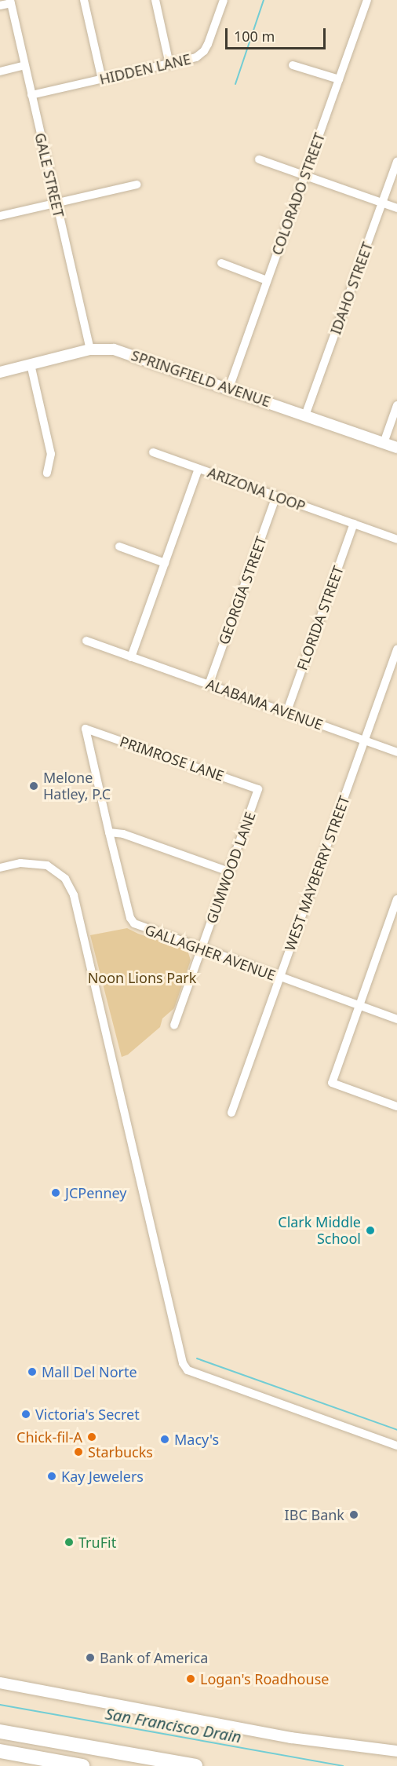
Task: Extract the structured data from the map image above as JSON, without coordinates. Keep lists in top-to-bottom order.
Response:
{
  "streets": {
    "main road": ["SPRINGFIELD AVENUE"],
    "street": [
      "HIDDEN LANE",
      "GALE STREET",
      "COLORADO STREET",
      "IDAHO STREET",
      "ARIZONA LOOP",
      "GEORGIA STREET",
      "FLORIDA STREET",
      "ALABAMA AVENUE",
      "PRIMROSE LANE",
      "GUMWOOD LANE",
      "WEST MAYBERRY STREET",
      "GALLAGHER AVENUE"
    ]
  },
  "crossings": [
    ["HIDDEN LANE", "GALE STREET"],
    ["GALE STREET", "SPRINGFIELD AVENUE"],
    ["COLORADO STREET", "SPRINGFIELD AVENUE"],
    ["IDAHO STREET", "SPRINGFIELD AVENUE"],
    ["ARIZONA LOOP", "GEORGIA STREET"],
    ["ARIZONA LOOP", "FLORIDA STREET"],
    ["ARIZONA LOOP", "ALABAMA AVENUE"],
    ["GEORGIA STREET", "ALABAMA AVENUE"],
    ["FLORIDA STREET", "ALABAMA AVENUE"],
    ["ALABAMA AVENUE", "WEST MAYBERRY STREET"],
    ["PRIMROSE LANE", "GUMWOOD LANE"],
    ["PRIMROSE LANE", "GALLAGHER AVENUE"],
    ["GUMWOOD LANE", "GALLAGHER AVENUE"],
    ["WEST MAYBERRY STREET", "GALLAGHER AVENUE"]
  ],
  "water": ["San Francisco Drain"],
  "parks": ["Noon Lions Park"],
  "places": [
    "Melone Hatley, P.C",
    "JCPenney",
    "Clark Middle School",
    "Mall Del Norte",
    "Victoria's Secret",
    "Chick-fil-A",
    "Macy's",
    "Starbucks",
    "Kay Jewelers",
    "IBC Bank",
    "TruFit",
    "Bank of America",
    "Logan's Roadhouse"
  ],
  "scale_bar": "100 m"
}
